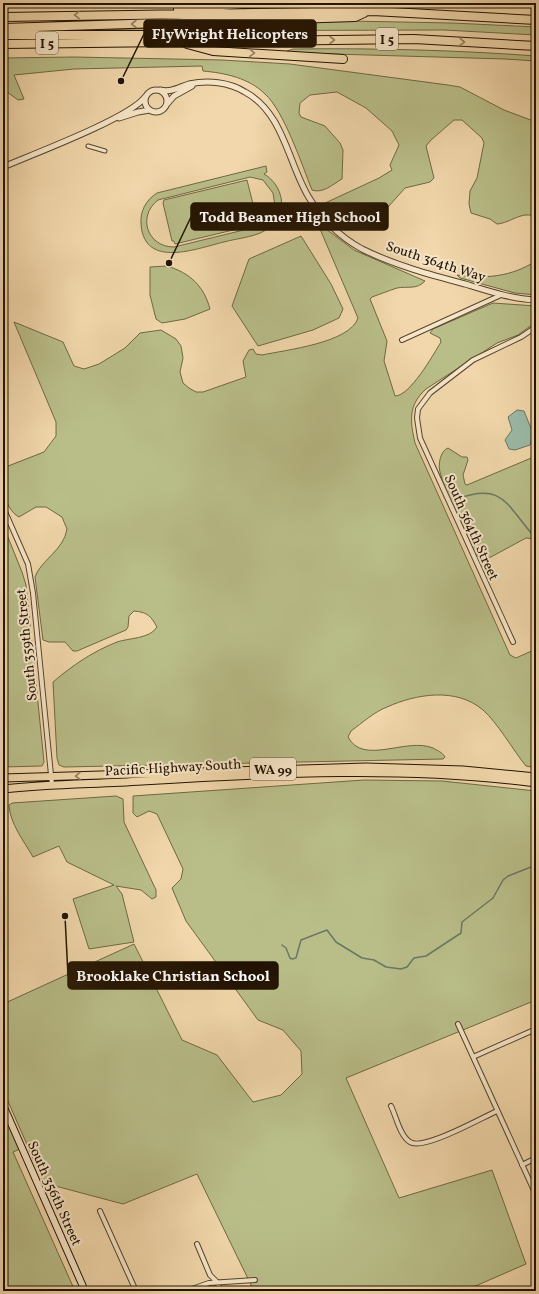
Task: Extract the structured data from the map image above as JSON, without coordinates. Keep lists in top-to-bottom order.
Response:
{
  "streets": {
    "highway": ["I 5"],
    "main road": ["Pacific Highway South", "WA 99", "South 356th Street"],
    "street": ["South 364th Way", "South 364th Street", "South 359th Street"]
  },
  "crossings": [
    ["South 359th Street", "Pacific Highway South"]
  ],
  "places": ["FlyWright Helicopters", "Todd Beamer High School", "Brooklake Christian School"]
}
